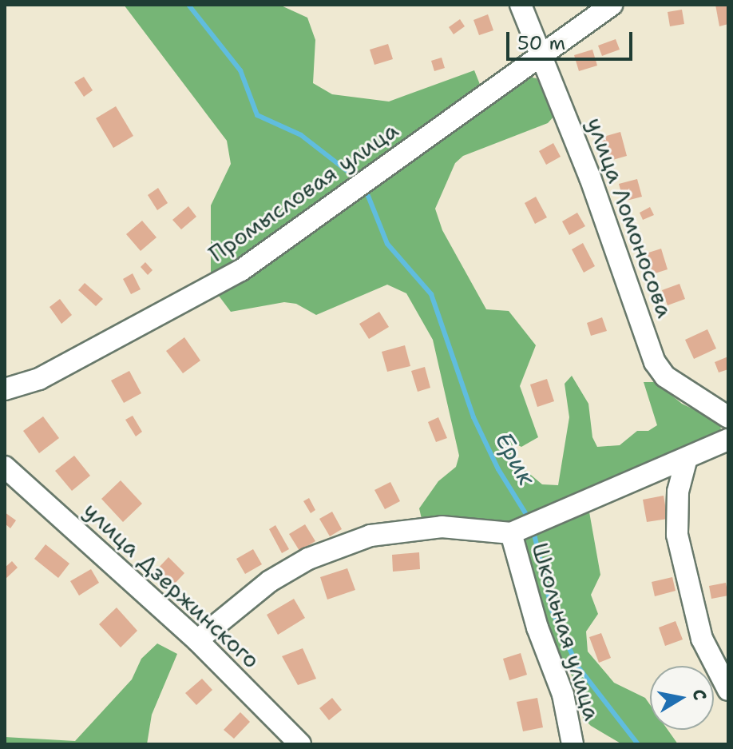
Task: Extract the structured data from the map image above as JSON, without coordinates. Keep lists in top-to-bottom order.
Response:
{
  "streets": {
    "street": [
      "Промысловая улица",
      "улица Ломоносова",
      "улица Дзержинского",
      "Школьная улица"
    ]
  },
  "crossings": [
    ["Промысловая улица", "улица Ломоносова"]
  ],
  "water": ["Ерик"],
  "scale_bar": "50 m",
  "north": "right"
}
